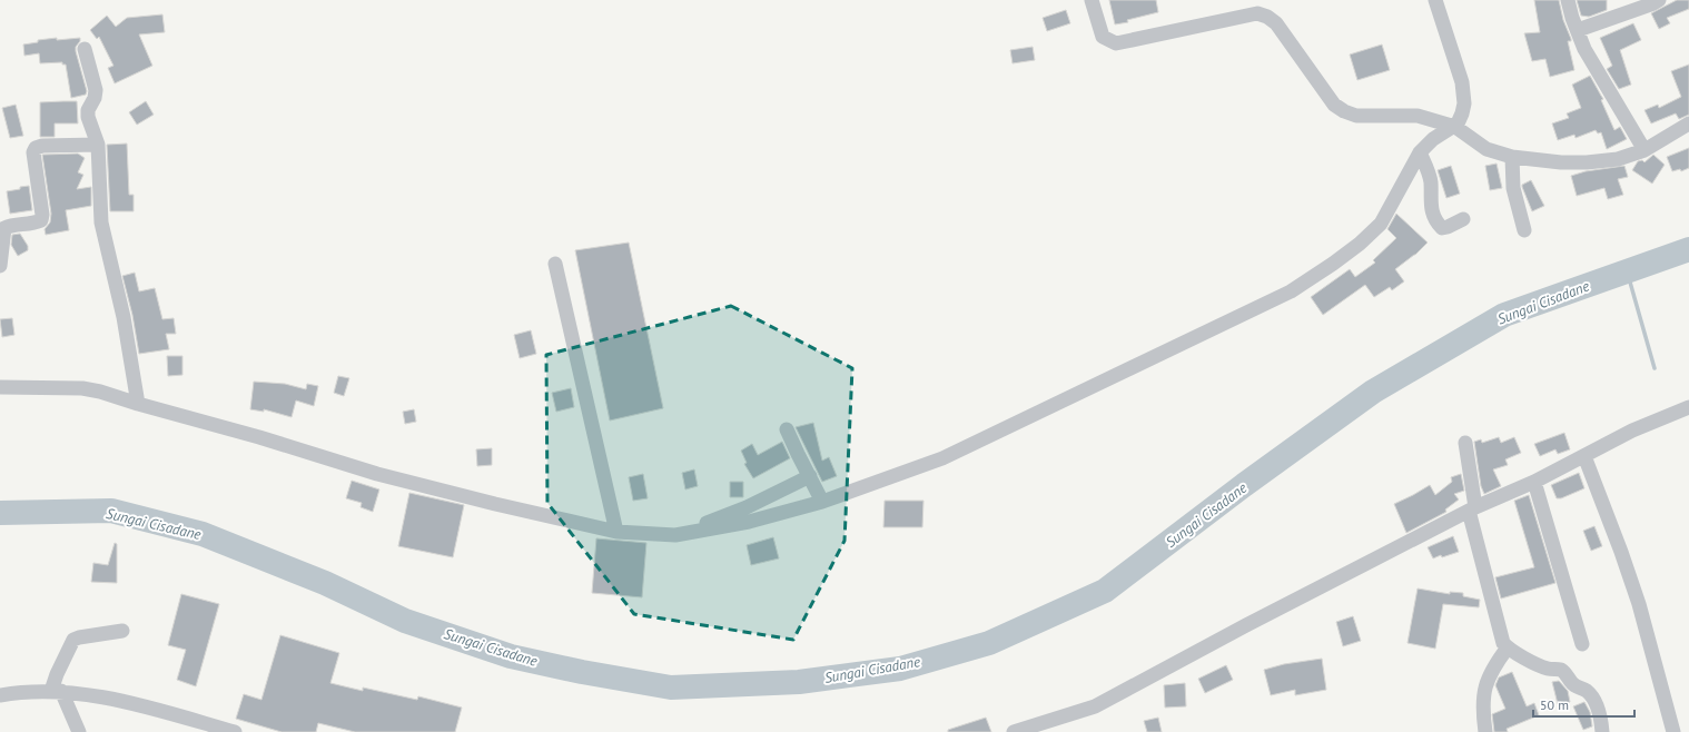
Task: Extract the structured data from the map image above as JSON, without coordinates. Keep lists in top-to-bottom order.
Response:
{
  "water": ["Sungai Cisadane"],
  "scale_bar": "50 m"
}
